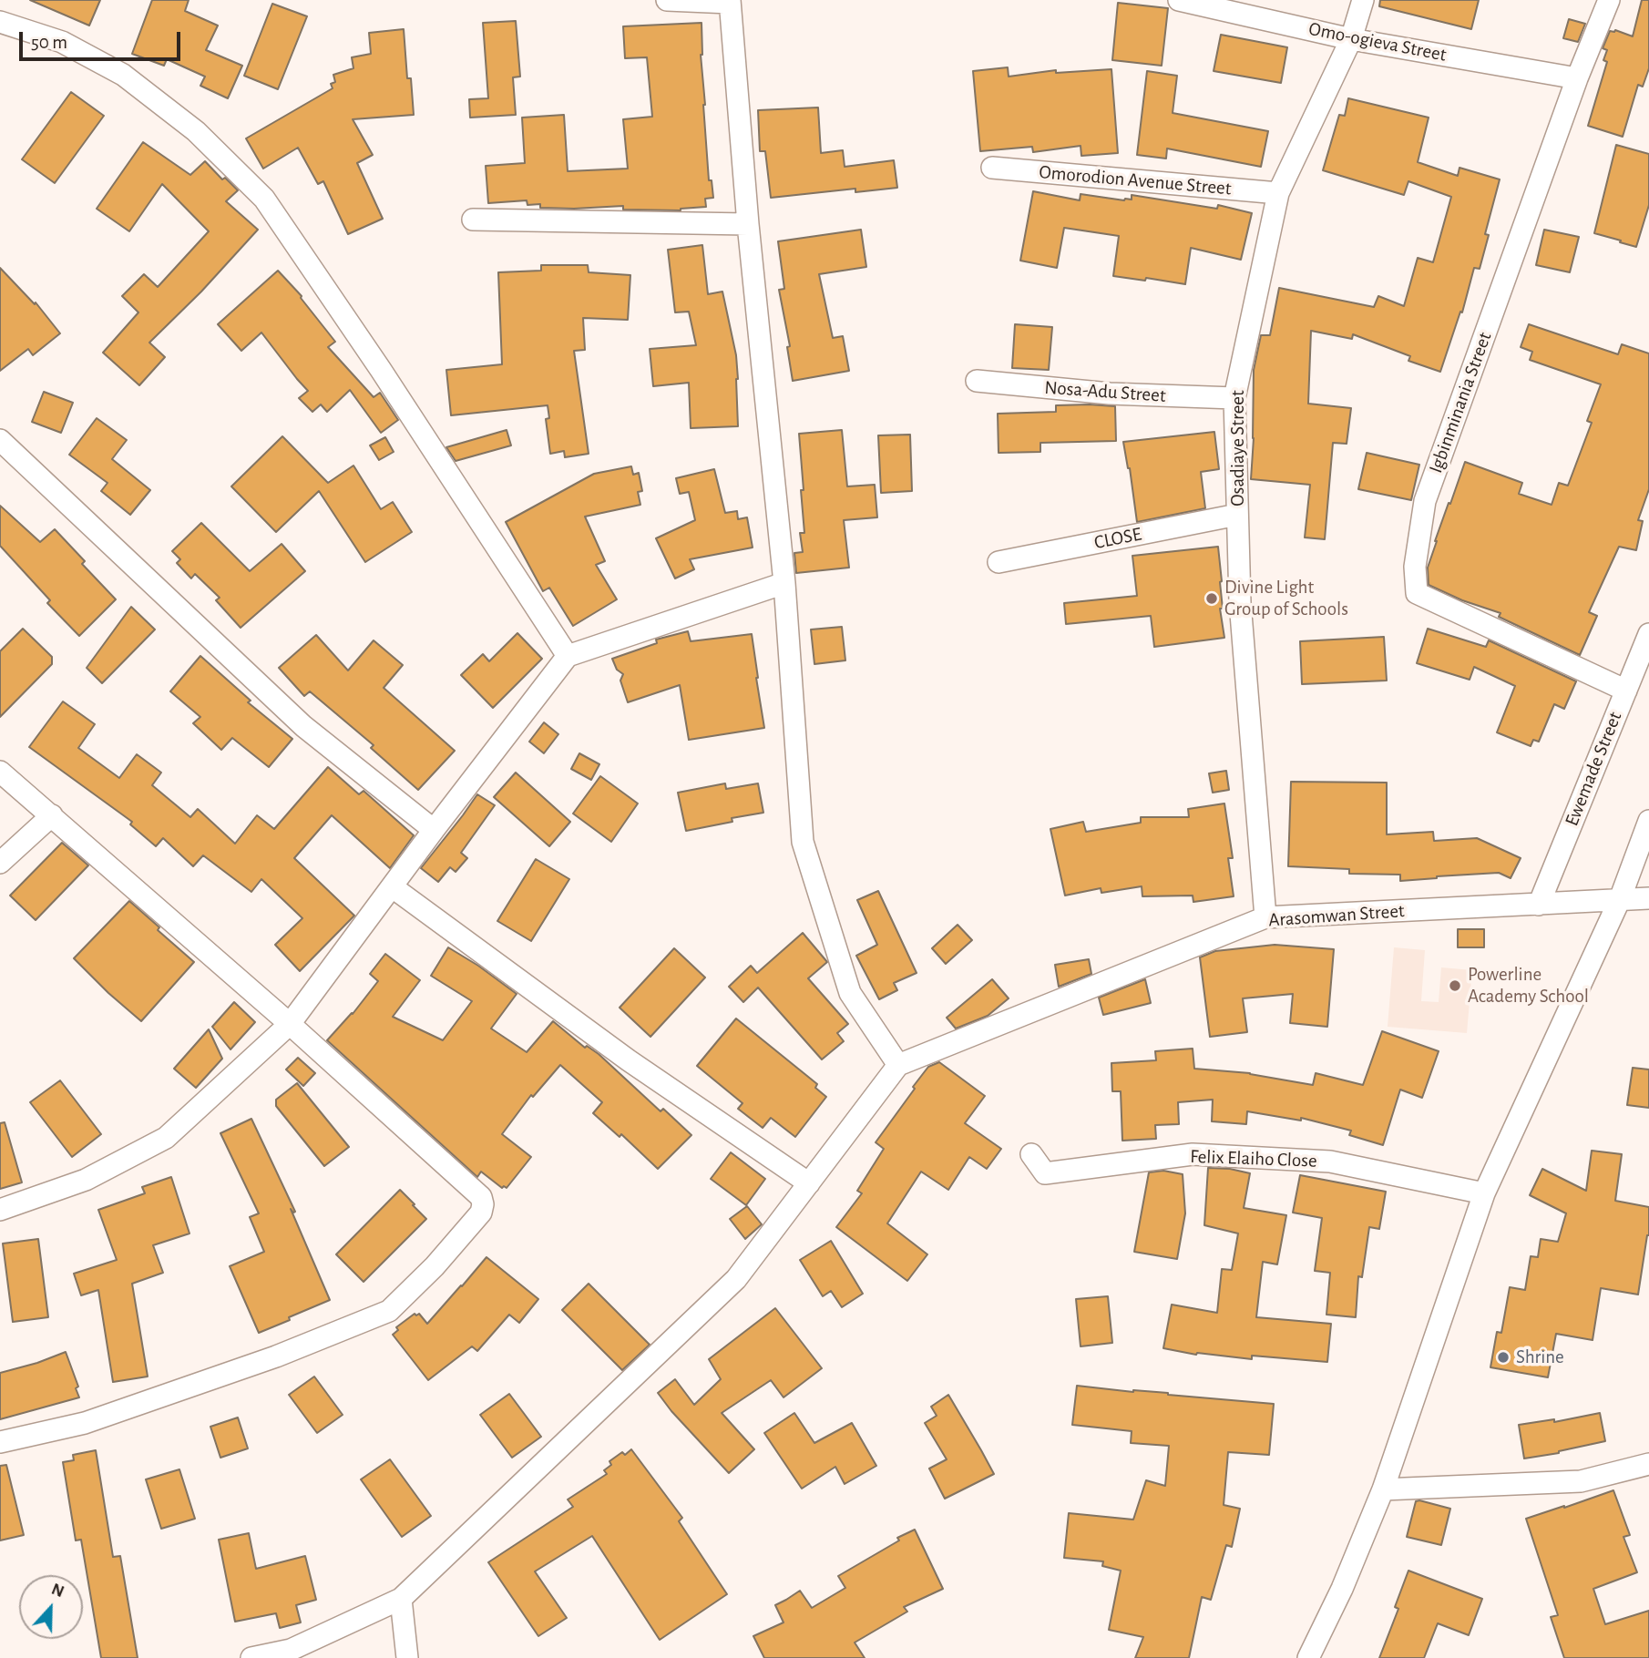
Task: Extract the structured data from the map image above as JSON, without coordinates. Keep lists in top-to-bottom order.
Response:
{
  "streets": {
    "street": [
      "Omo-ogieva Street",
      "Omorodion Avenue Street",
      "Nosa-Adu Street",
      "Igbinminania Street",
      "Osadiaye Street",
      "CLOSE",
      "Ewemade Street",
      "Arasomwan Street",
      "Felix Elaiho Close"
    ]
  },
  "crossings": [
    ["Omo-ogieva Street", "Igbinminania Street"],
    ["Omo-ogieva Street", "Osadiaye Street"],
    ["Omorodion Avenue Street", "Osadiaye Street"],
    ["Nosa-Adu Street", "Osadiaye Street"],
    ["Igbinminania Street", "Ewemade Street"],
    ["Osadiaye Street", "CLOSE"],
    ["Osadiaye Street", "Arasomwan Street"],
    ["Ewemade Street", "Arasomwan Street"]
  ],
  "places": ["Divine Light Group of Schools", "Powerline Academy School", "Shrine"],
  "scale_bar": "50 m",
  "north": "top"
}
